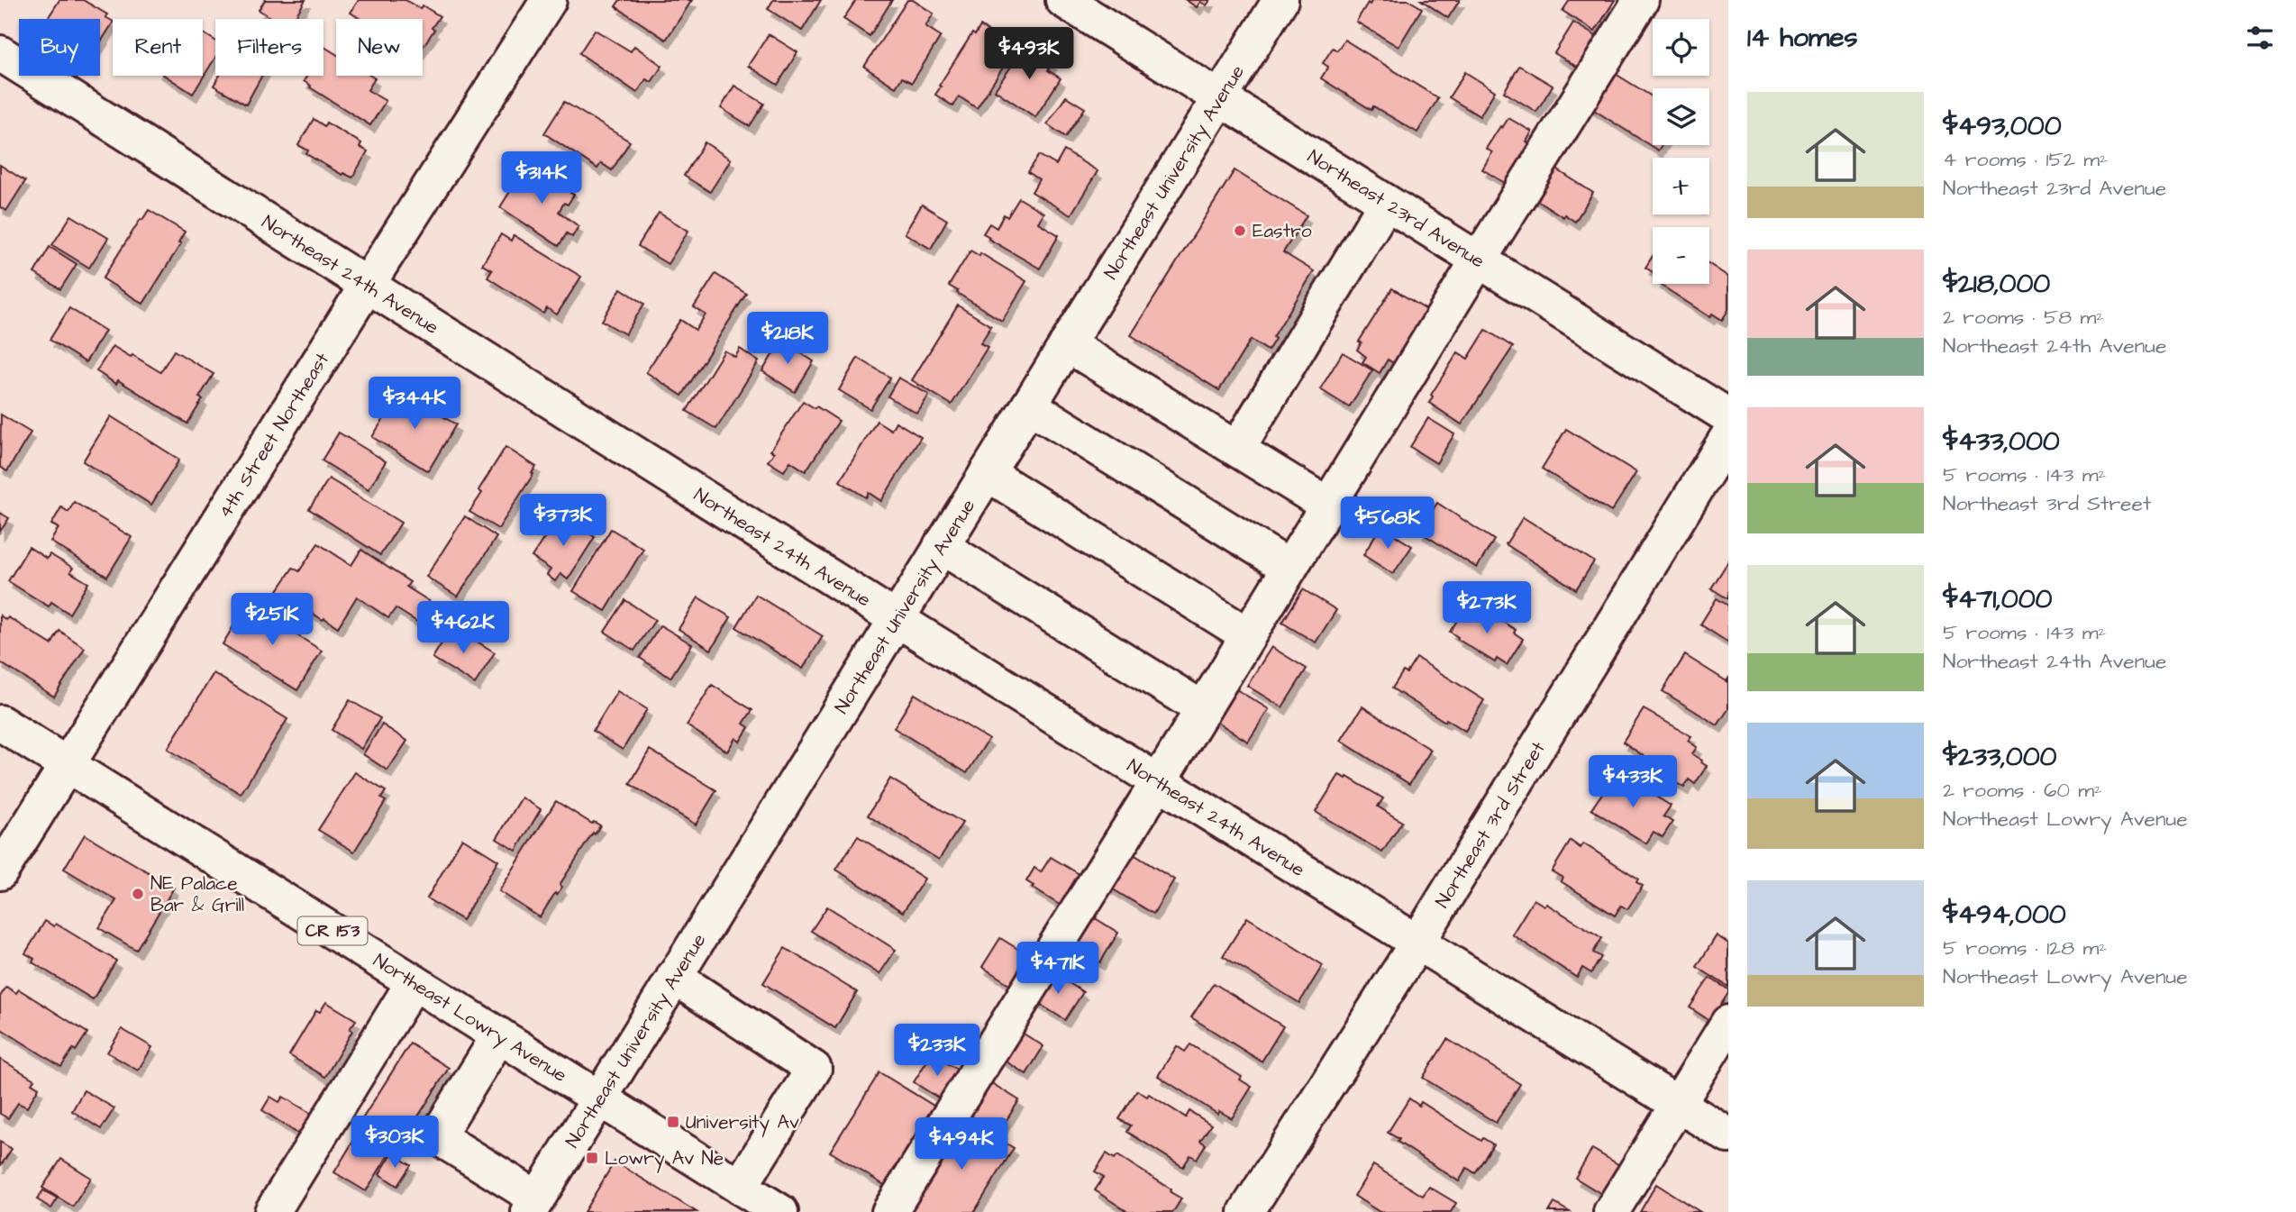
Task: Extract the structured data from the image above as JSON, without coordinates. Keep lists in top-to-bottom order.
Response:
{
  "streets": {
    "street": [
      "Northeast University Avenue",
      "Northeast 23rd Avenue",
      "Northeast 24th Avenue",
      "4th Street Northeast",
      "Northeast 3rd Street",
      "CR 153",
      "Northeast Lowry Avenue"
    ]
  },
  "crossings": [
    ["Northeast University Avenue", "Northeast 23rd Avenue"],
    ["Northeast University Avenue", "Northeast 24th Avenue"],
    ["Northeast University Avenue", "Northeast Lowry Avenue"],
    ["Northeast 24th Avenue", "4th Street Northeast"],
    ["Northeast 24th Avenue", "Northeast 3rd Street"],
    ["4th Street Northeast", "Northeast Lowry Avenue"]
  ],
  "places": {
    "other": ["Eastro", "NE Palace Bar & Grill"],
    "transit": ["University Av", "Lowry Av Ne"]
  },
  "page": {
    "heading": "14 homes",
    "map_buttons": ["+", "−"],
    "chip": [
      "Buy",
      "Rent",
      "Filters",
      "New"
    ],
    "price": [
      "$493K",
      "$314K",
      "$218K",
      "$344K",
      "$373K",
      "$568K",
      "$273K",
      "$251K",
      "$462K",
      "$433K",
      "$471K",
      "$233K",
      "$303K",
      "$494K"
    ],
    "list": [
      {
        "name": "$493,000",
        "note": "4 rooms · 152 m² · Northeast 23rd Avenue"
      },
      {
        "name": "$218,000",
        "note": "2 rooms · 58 m² · Northeast 24th Avenue"
      },
      {
        "name": "$433,000",
        "note": "5 rooms · 143 m² · Northeast 3rd Street"
      },
      {
        "name": "$471,000",
        "note": "5 rooms · 143 m² · Northeast 24th Avenue"
      },
      {
        "name": "$233,000",
        "note": "2 rooms · 60 m² · Northeast Lowry Avenue"
      },
      {
        "name": "$494,000",
        "note": "5 rooms · 128 m² · Northeast Lowry Avenue"
      }
    ]
  }
}
